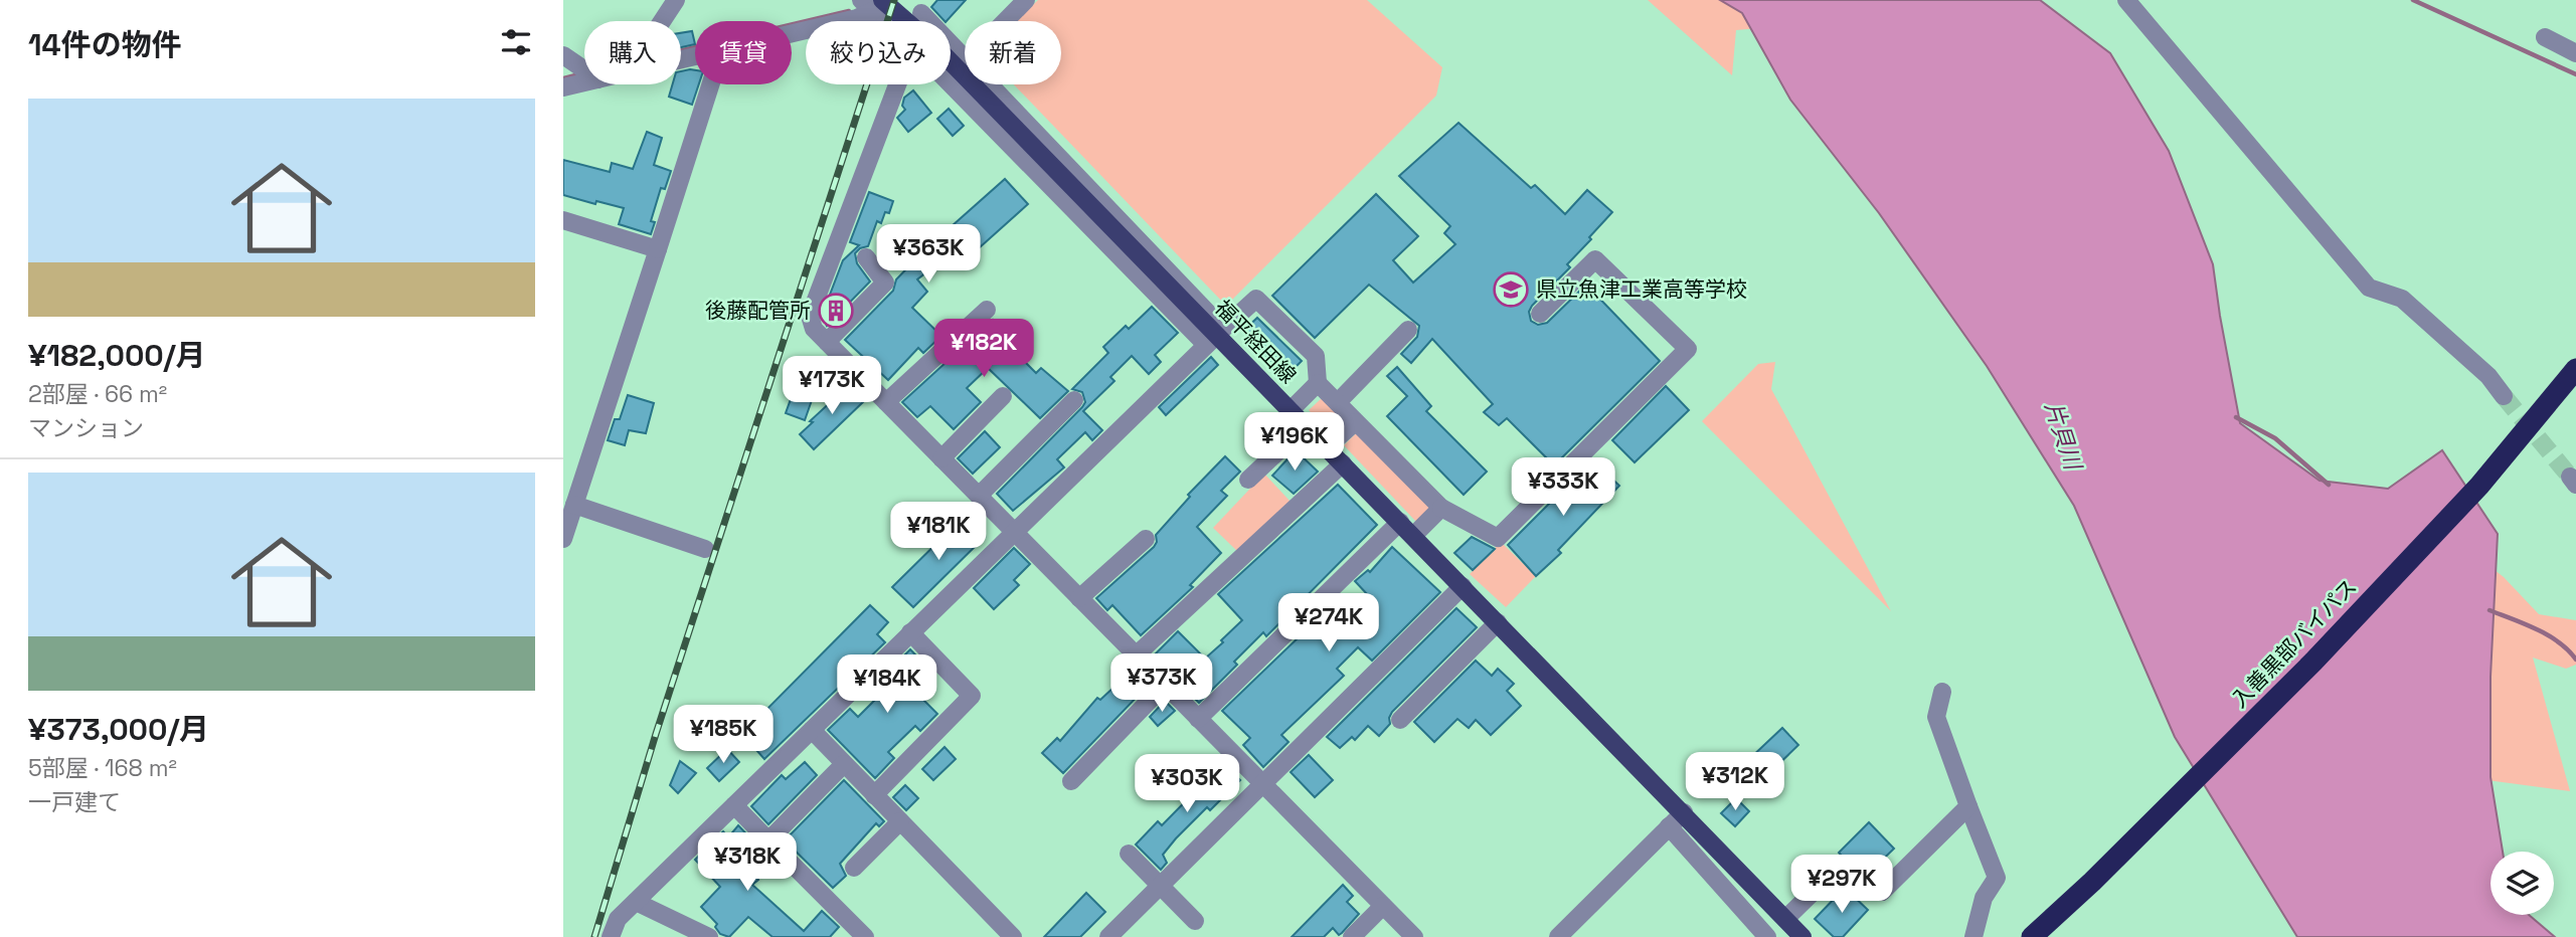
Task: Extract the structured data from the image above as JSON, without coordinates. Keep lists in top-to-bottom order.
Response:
{
  "streets": {
    "highway": ["入善黒部バイパス"],
    "main road": ["福平経田線"]
  },
  "water": ["片貝川"],
  "places": {
    "school or university": ["県立魚津工業高等学校"],
    "building": ["後藤配管所"]
  },
  "page": {
    "heading": "14件の物件",
    "chip": [
      "購入",
      "賃貸",
      "絞り込み",
      "新着"
    ],
    "list": [
      {
        "name": "¥182,000/月",
        "note": "2部屋 · 66 m² · マンション"
      },
      {
        "name": "¥373,000/月",
        "note": "5部屋 · 168 m² · 一戸建て"
      }
    ],
    "price": [
      "¥363K",
      "¥182K",
      "¥173K",
      "¥196K",
      "¥333K",
      "¥181K",
      "¥274K",
      "¥373K",
      "¥184K",
      "¥185K",
      "¥312K",
      "¥303K",
      "¥318K",
      "¥297K"
    ]
  }
}
